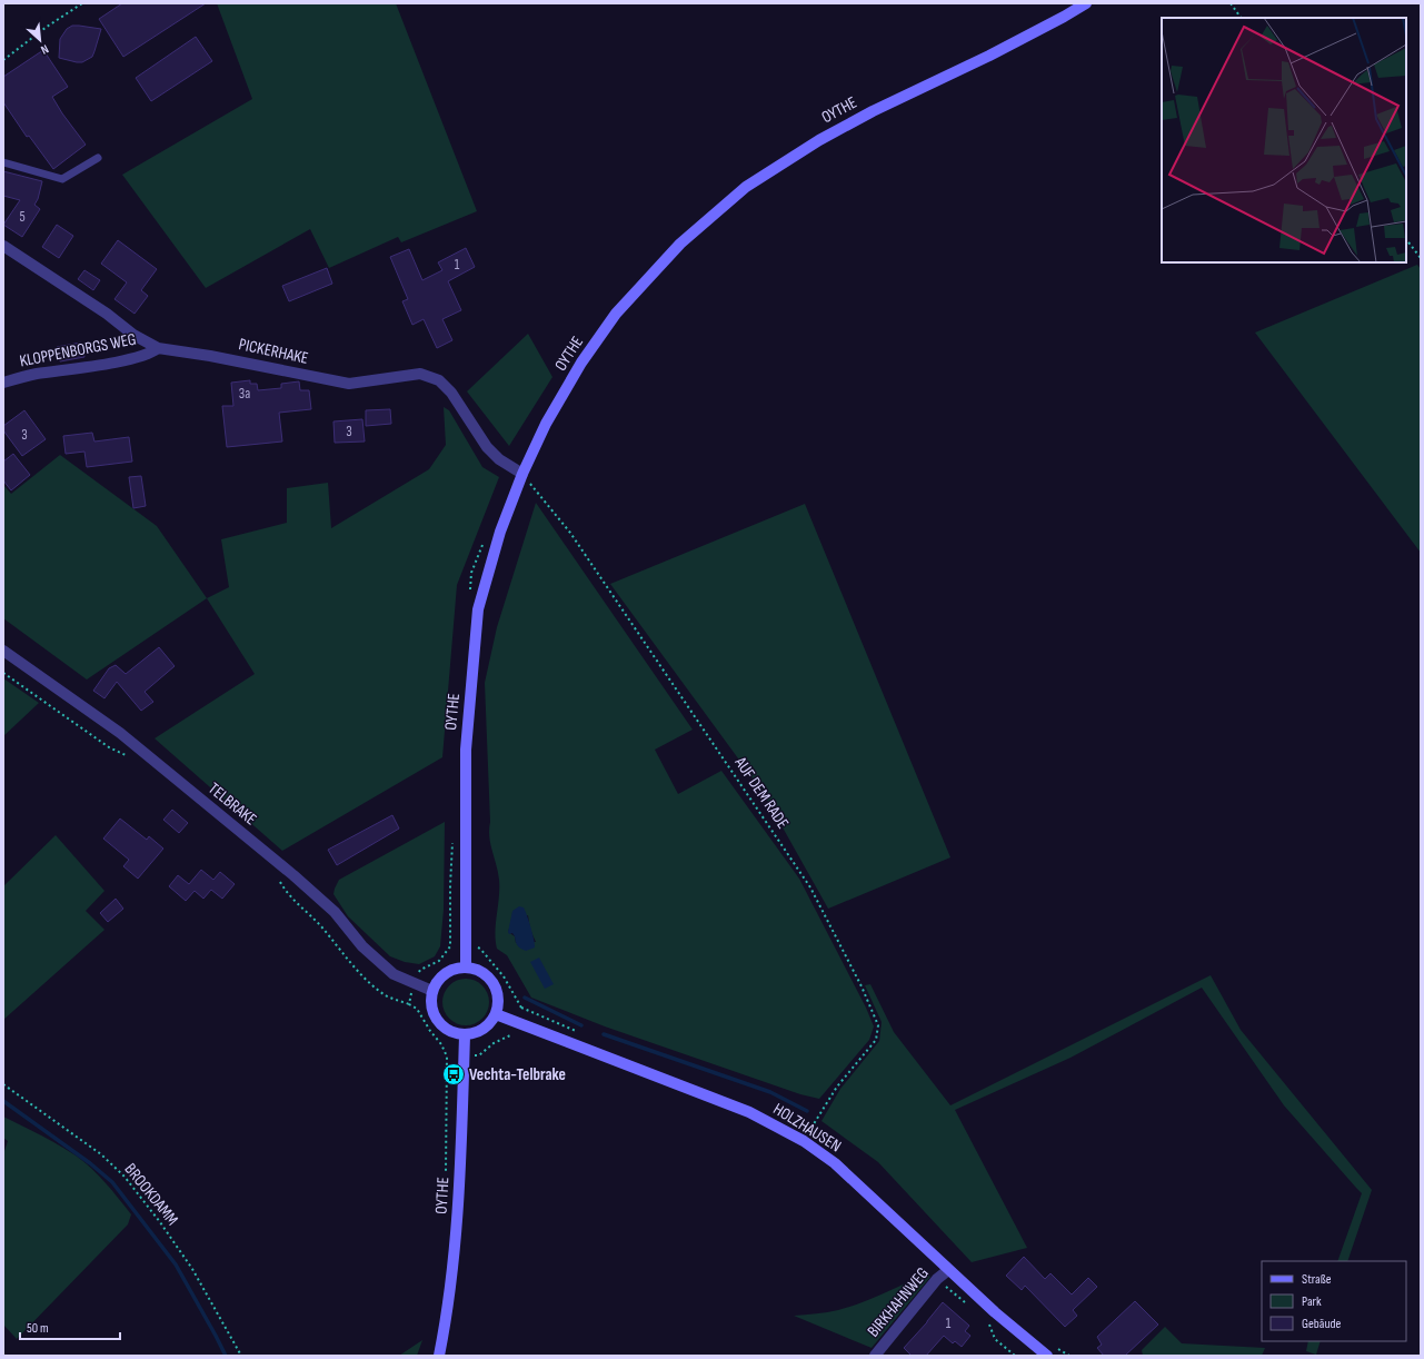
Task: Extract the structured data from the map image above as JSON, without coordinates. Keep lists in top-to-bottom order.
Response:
{
  "streets": {
    "main road": ["OYTHE", "HOLZHAUSEN"],
    "street": [
      "KLOPPENBORGS WEG",
      "PICKERHAKE",
      "TELBRAKE",
      "BIRKHAHNWEG"
    ],
    "path": ["AUF DEM RADE", "BROOKDAMM"]
  },
  "crossings": [
    ["OYTHE", "PICKERHAKE"],
    ["OYTHE", "AUF DEM RADE"],
    ["OYTHE", "TELBRAKE"],
    ["OYTHE", "HOLZHAUSEN"],
    ["KLOPPENBORGS WEG", "PICKERHAKE"],
    ["PICKERHAKE", "AUF DEM RADE"],
    ["AUF DEM RADE", "HOLZHAUSEN"],
    ["TELBRAKE", "HOLZHAUSEN"],
    ["HOLZHAUSEN", "BIRKHAHNWEG"]
  ],
  "places": {
    "bus stop": ["Vechta-Telbrake"]
  },
  "house_numbers": [
    "5",
    "1",
    "3a",
    "3",
    "3",
    "1"
  ],
  "legend": ["Straße", "Park", "Gebäude"],
  "scale_bar": "50 m",
  "north": "bottom right"
}
